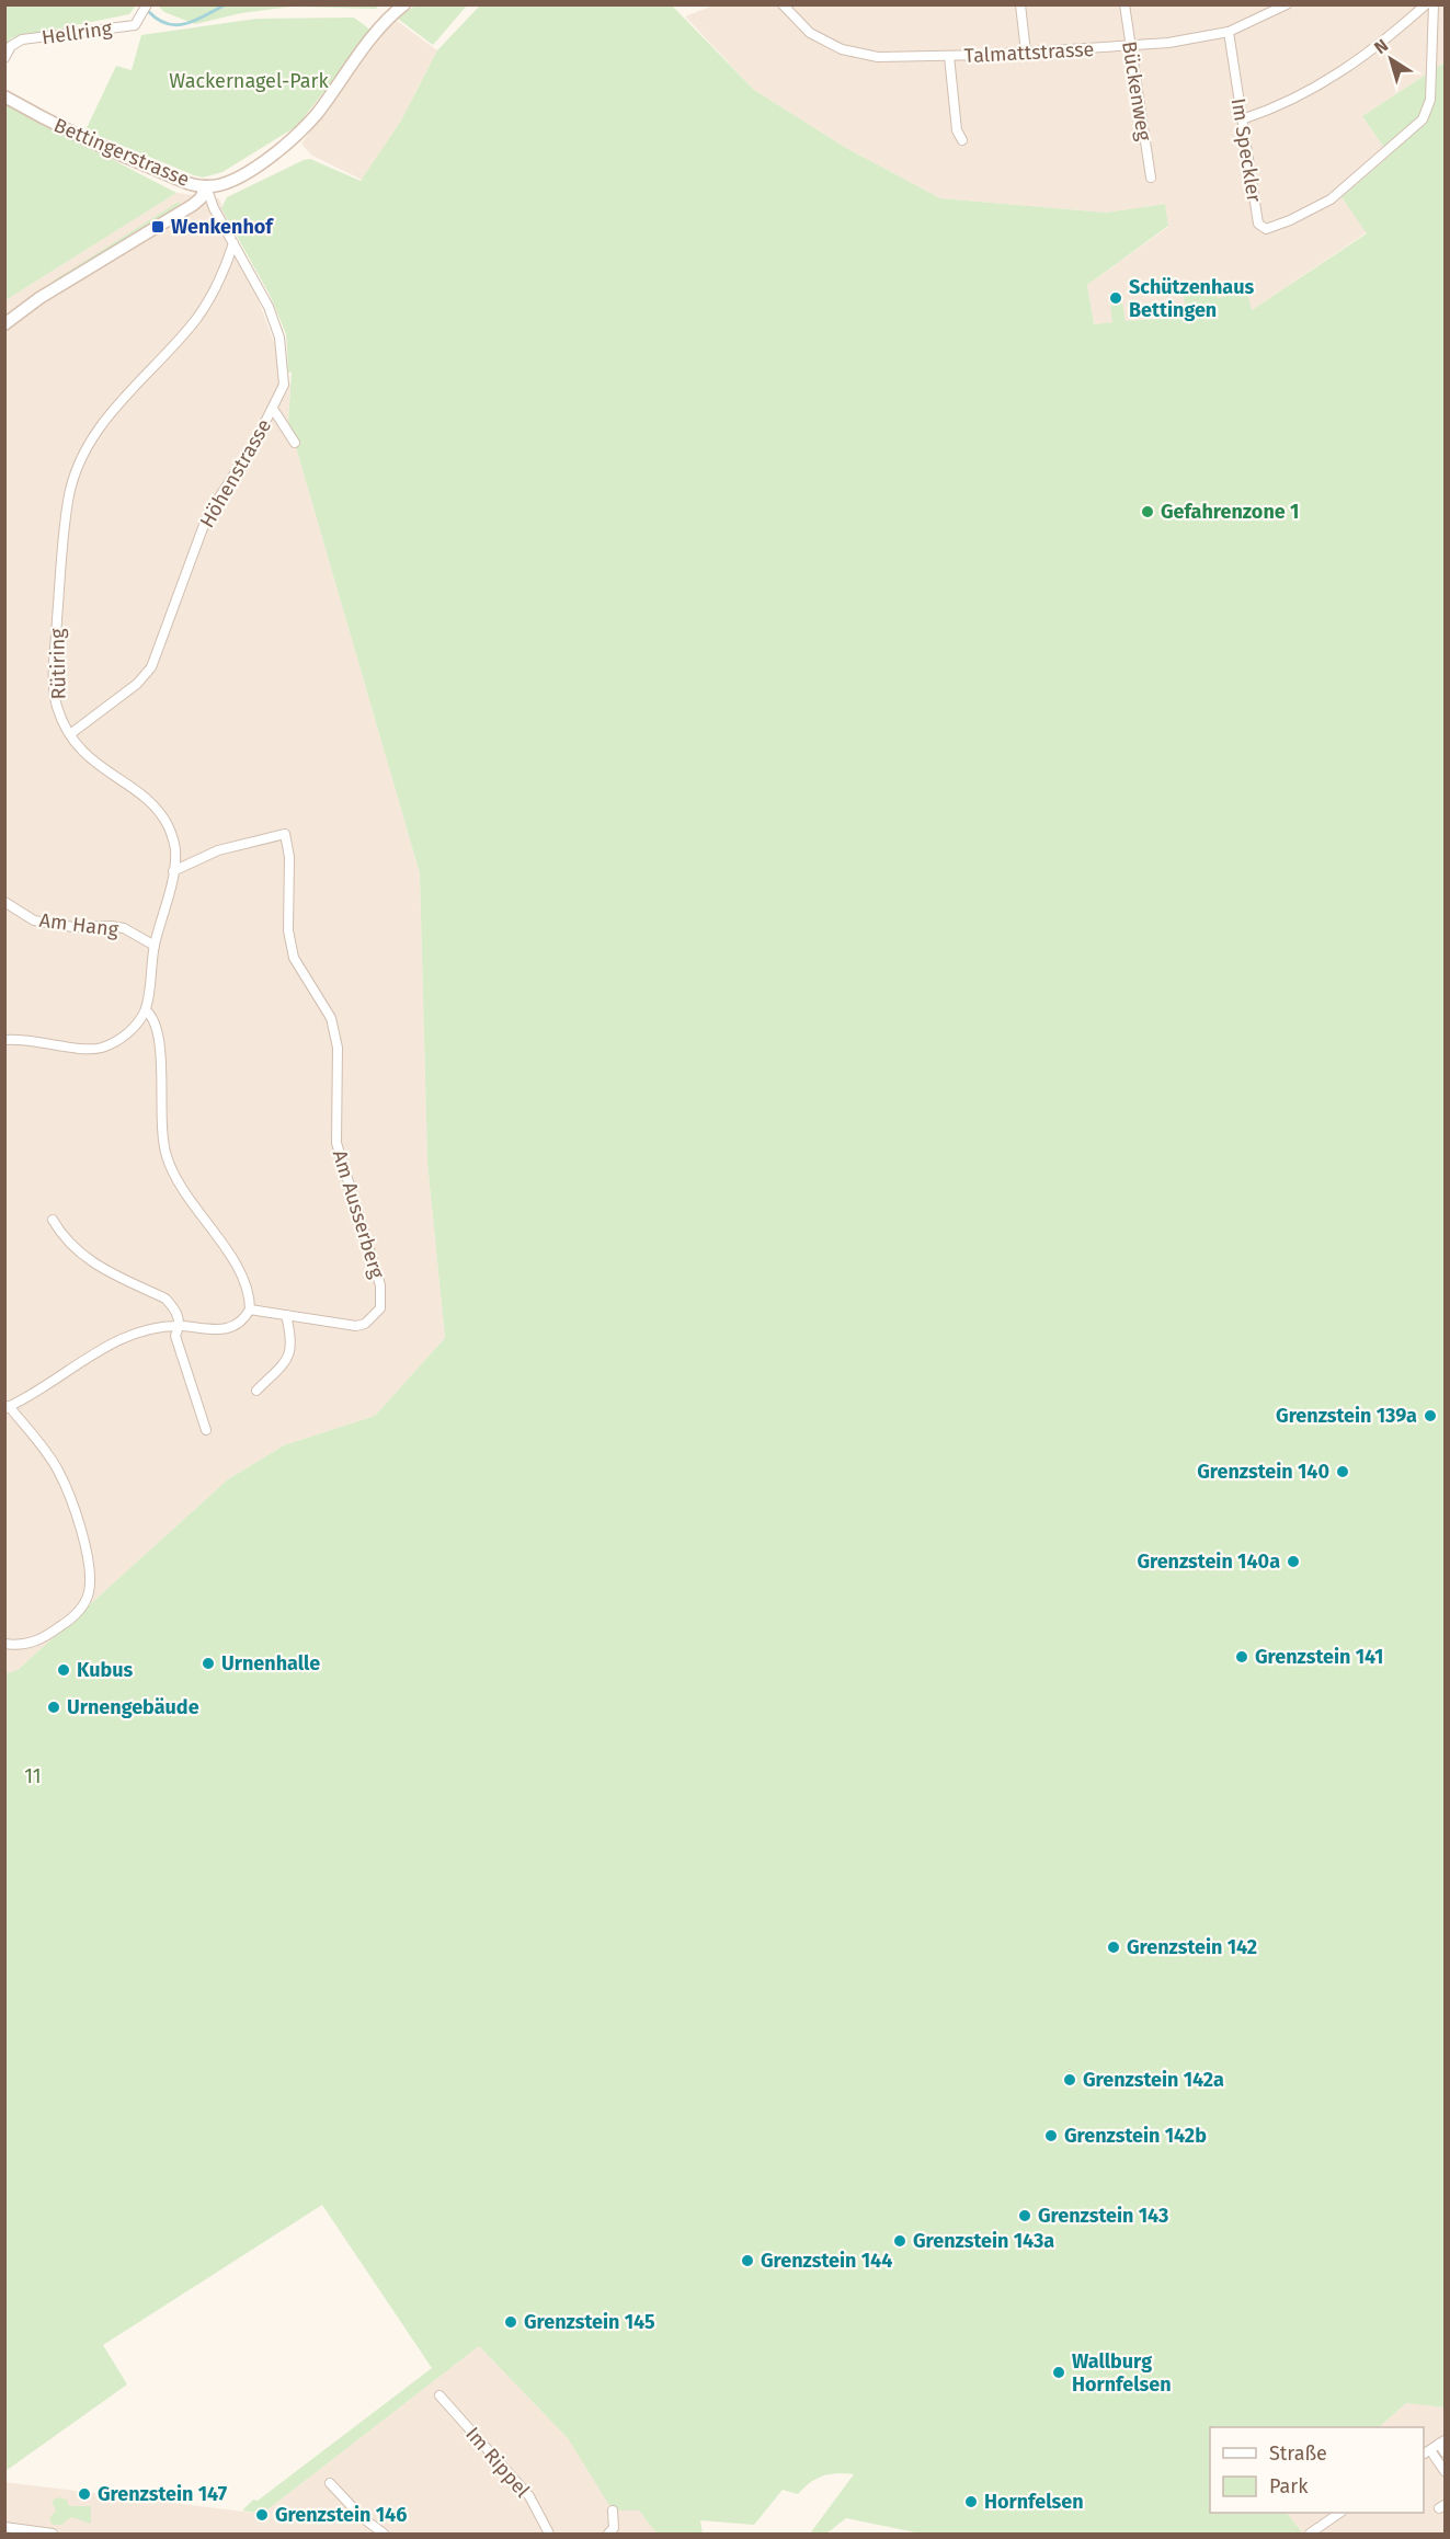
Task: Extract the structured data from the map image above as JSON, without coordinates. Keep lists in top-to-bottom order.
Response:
{
  "streets": {
    "street": [
      "Hellring",
      "Talmattstrasse",
      "Bückenweg",
      "Im Speckler",
      "Bettingerstrasse",
      "Höhenstrasse",
      "Rütiring",
      "Am Hang",
      "Am Ausserberg",
      "Im Rippel"
    ]
  },
  "crossings": [
    ["Talmattstrasse", "Bückenweg"],
    ["Talmattstrasse", "Im Speckler"],
    ["Bettingerstrasse", "Höhenstrasse"],
    ["Höhenstrasse", "Rütiring"],
    ["Rütiring", "Am Hang"],
    ["Rütiring", "Am Ausserberg"]
  ],
  "parks": ["Wackernagel-Park", "11"],
  "places": {
    "transit": ["Wenkenhof"],
    "other": [
      "Schützenhaus Bettingen",
      "Gefahrenzone 1",
      "Grenzstein 139a",
      "Grenzstein 140",
      "Grenzstein 140a",
      "Grenzstein 141",
      "Urnenhalle",
      "Kubus",
      "Urnengebäude",
      "Grenzstein 142",
      "Grenzstein 142a",
      "Grenzstein 142b",
      "Grenzstein 143",
      "Grenzstein 143a",
      "Grenzstein 144",
      "Grenzstein 145",
      "Wallburg Hornfelsen",
      "Grenzstein 147",
      "Hornfelsen",
      "Grenzstein 146"
    ]
  },
  "legend": ["Straße", "Park"],
  "north": "top left"
}
